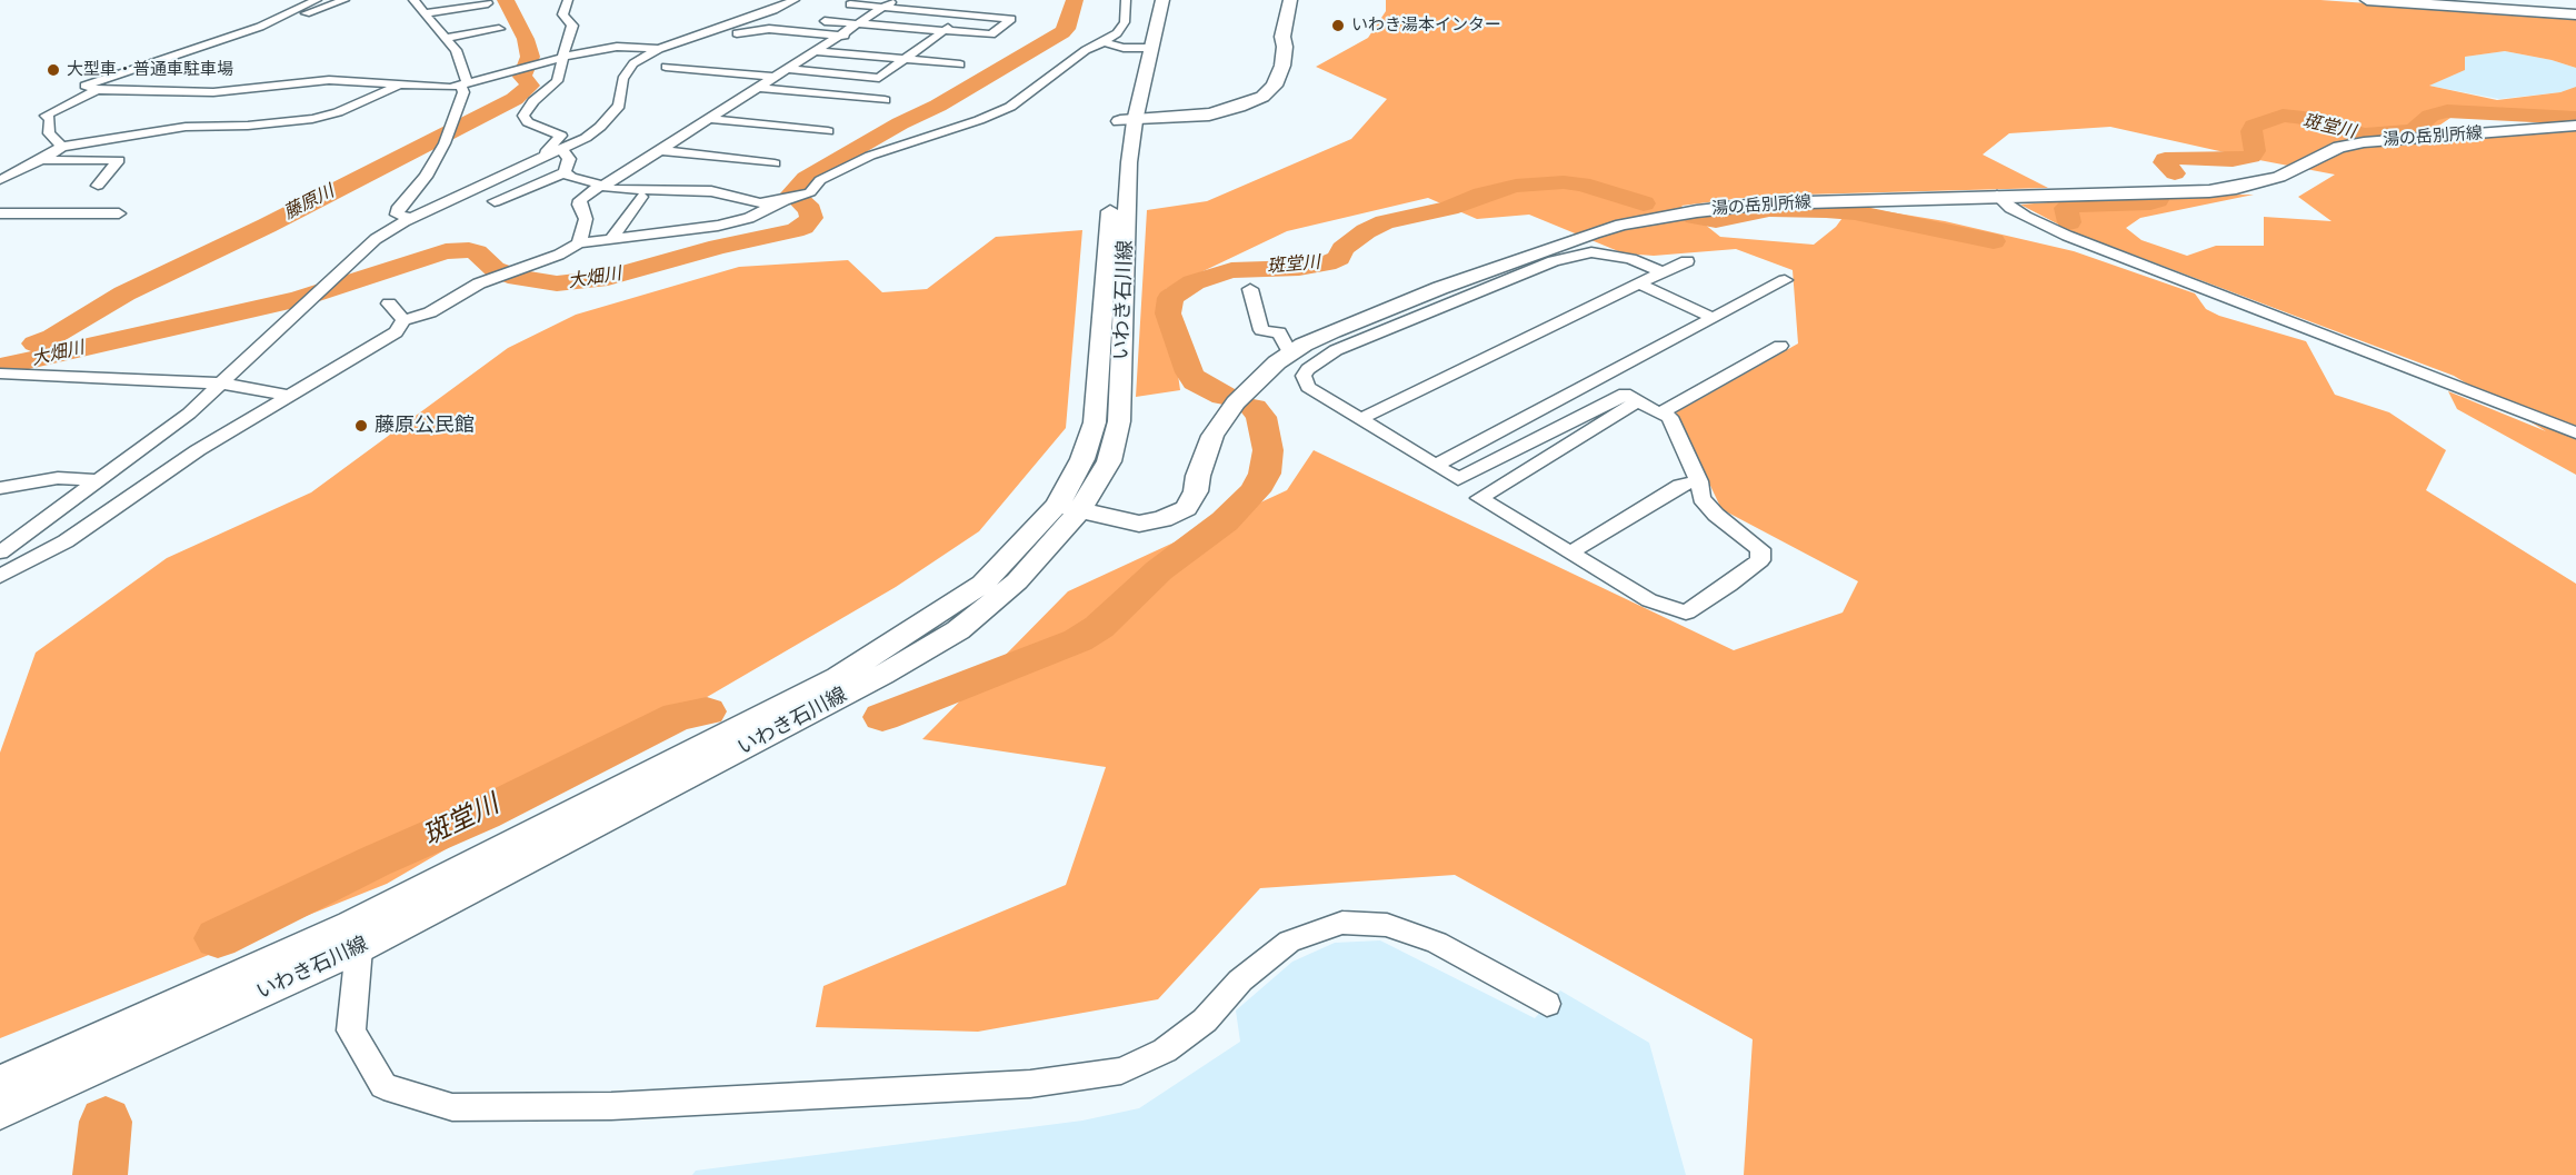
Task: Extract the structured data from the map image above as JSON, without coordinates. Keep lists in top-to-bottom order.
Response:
{
  "streets": {
    "main road": ["湯の岳別所線", "いわき石川線"]
  },
  "crossings": [
    ["湯の岳別所線", "いわき石川線"]
  ],
  "water": ["斑堂川", "藤原川", "大畑川"],
  "places": ["いわき湯本インター", "大型車・普通車駐車場", "藤原公民館"]
}
